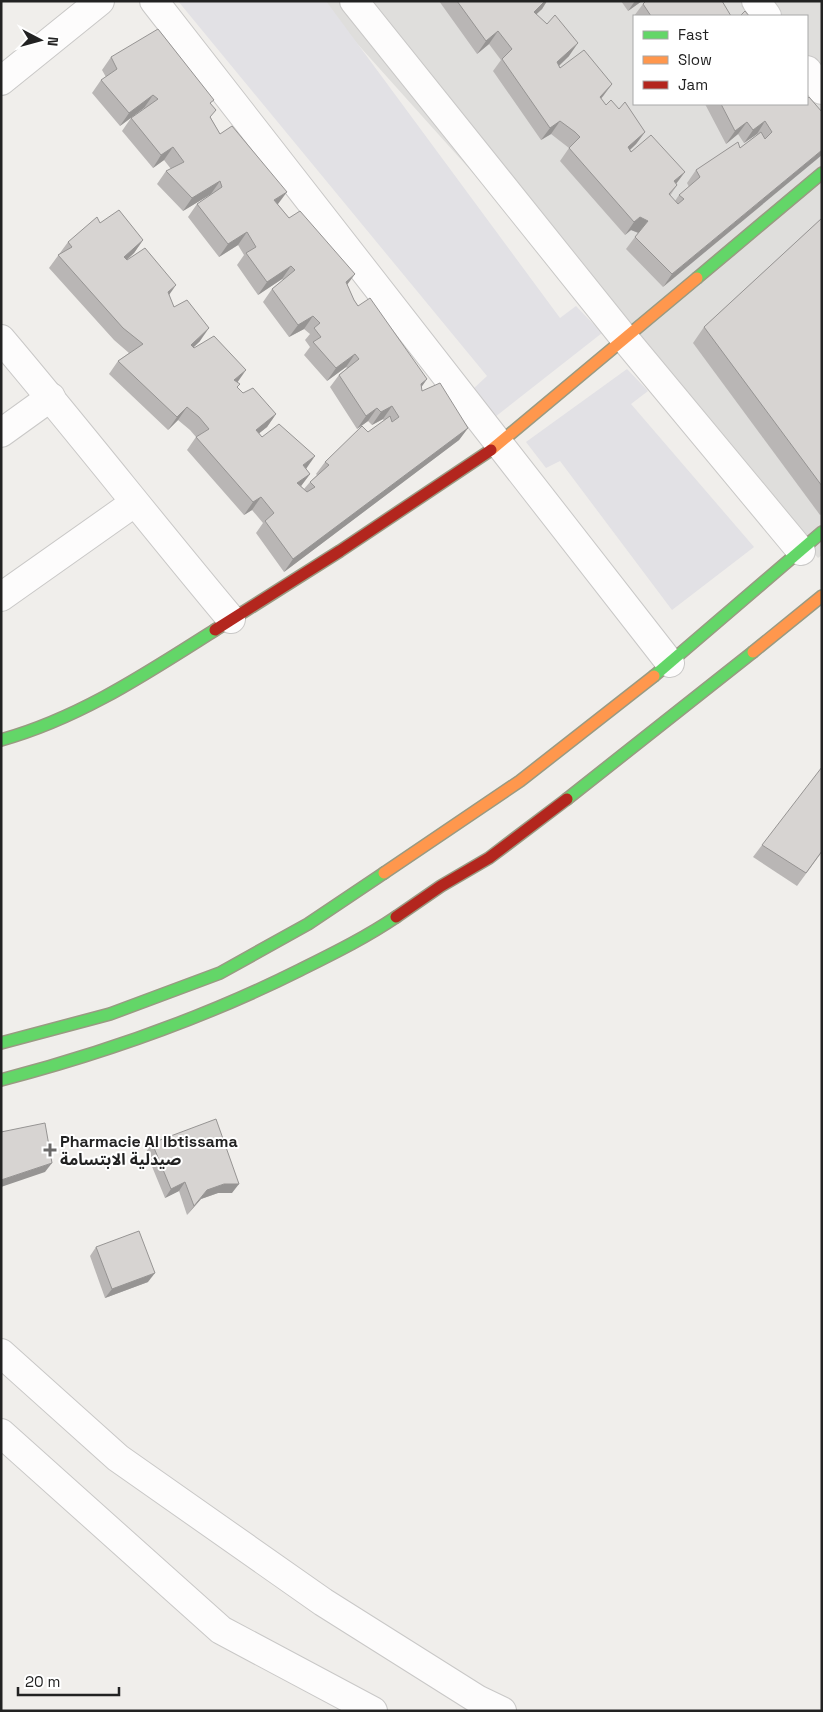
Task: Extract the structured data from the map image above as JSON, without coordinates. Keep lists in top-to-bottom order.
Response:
{
  "places": {
    "health": ["Pharmacie Al Ibtissama صيدلية الابتسامة"]
  },
  "legend": ["Fast", "Slow", "Jam"],
  "scale_bar": "20 m",
  "north": "right"
}
